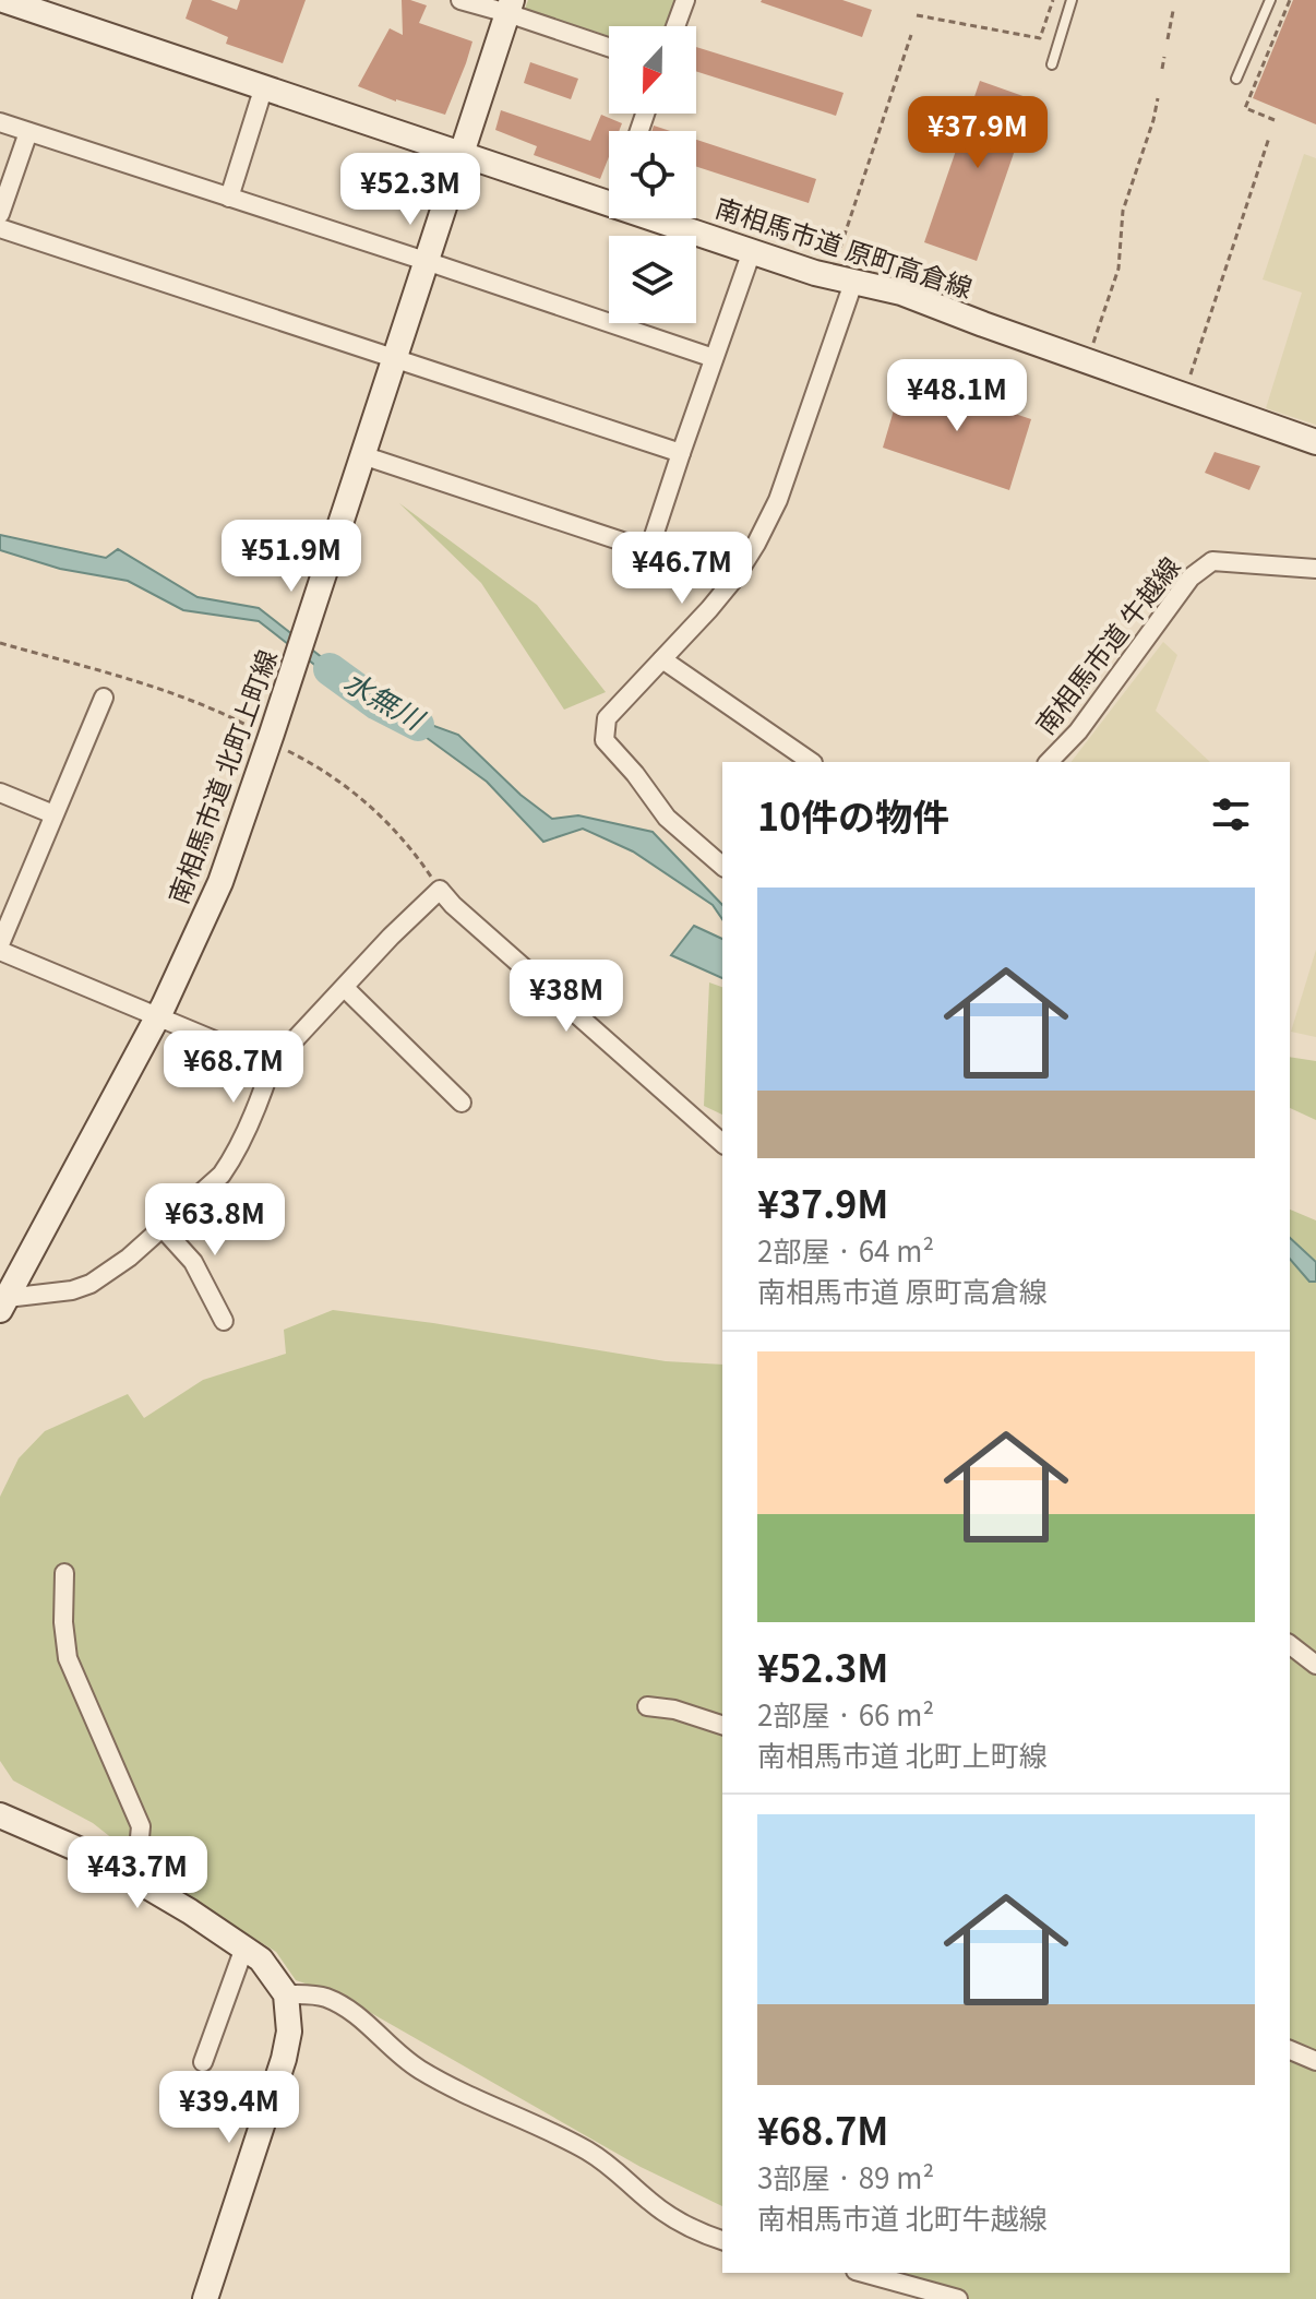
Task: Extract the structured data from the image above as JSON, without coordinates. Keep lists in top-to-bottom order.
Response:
{
  "streets": {
    "street": ["南相馬市道 原町高倉線", "南相馬市道 牛越線", "南相馬市道 北町上町線"]
  },
  "crossings": [
    ["南相馬市道 原町高倉線", "南相馬市道 北町上町線"]
  ],
  "water": ["水無川"],
  "north": "bottom",
  "page": {
    "price": [
      "¥37.9M",
      "¥52.3M",
      "¥48.1M",
      "¥51.9M",
      "¥46.7M",
      "¥38M",
      "¥68.7M",
      "¥63.8M",
      "¥43.7M",
      "¥39.4M"
    ],
    "heading": "10件の物件",
    "list": [
      {
        "name": "¥37.9M",
        "note": "2部屋 · 64 m² · 南相馬市道 原町高倉線"
      },
      {
        "name": "¥52.3M",
        "note": "2部屋 · 66 m² · 南相馬市道 北町上町線"
      },
      {
        "name": "¥68.7M",
        "note": "3部屋 · 89 m² · 南相馬市道 北町牛越線"
      }
    ]
  }
}
